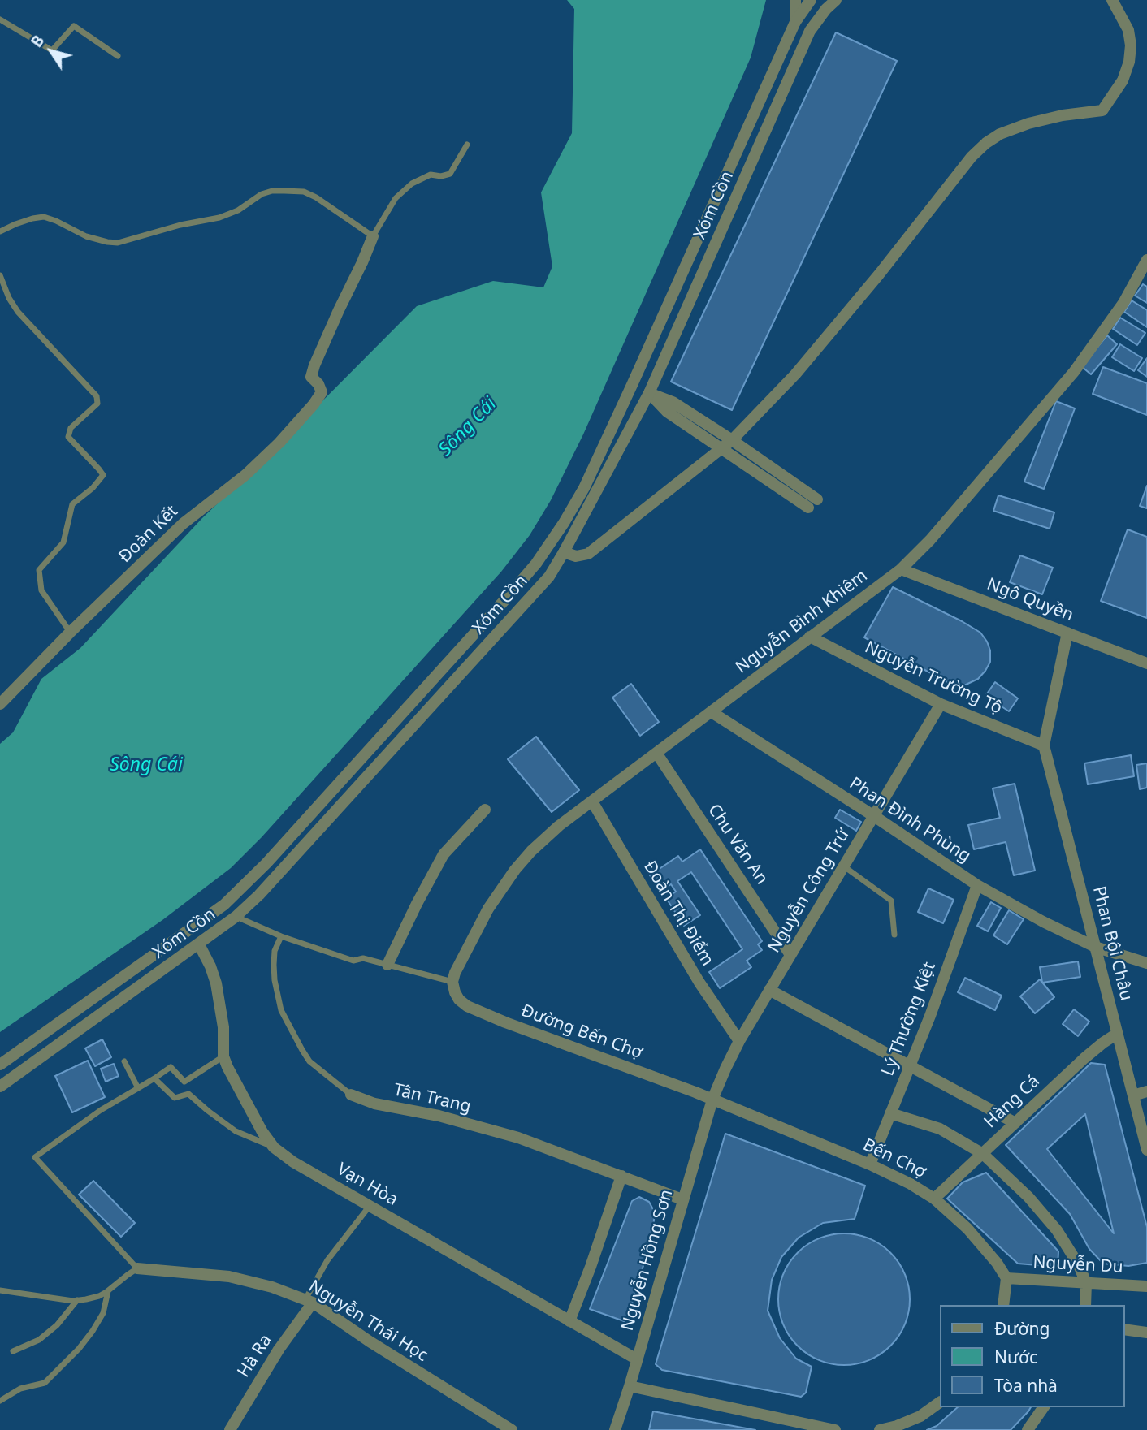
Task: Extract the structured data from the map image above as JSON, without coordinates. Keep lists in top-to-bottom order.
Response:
{
  "streets": {
    "street": [
      "Xóm Cồn",
      "Đoàn Kết",
      "Ngô Quyền",
      "Nguyễn Bình Khiêm",
      "Nguyễn Trường Tộ",
      "Phan Đình Phùng",
      "Chu Văn An",
      "Nguyễn Công Trứ",
      "Đoàn Thị Điểm",
      "Phan Bội Châu",
      "Lý Thường Kiệt",
      "Đường Bến Chợ",
      "Tân Trang",
      "Hàng Cá",
      "Bến Chợ",
      "Vạn Hòa",
      "Nguyễn Hồng Sơn",
      "Nguyễn Du",
      "Nguyễn Thái Học",
      "Hà Ra"
    ]
  },
  "crossings": [
    ["Xóm Cồn", "Vạn Hòa"],
    ["Ngô Quyền", "Nguyễn Bình Khiêm"],
    ["Nguyễn Bình Khiêm", "Nguyễn Trường Tộ"],
    ["Nguyễn Bình Khiêm", "Phan Đình Phùng"],
    ["Nguyễn Bình Khiêm", "Chu Văn An"],
    ["Nguyễn Bình Khiêm", "Đoàn Thị Điểm"],
    ["Nguyễn Bình Khiêm", "Đường Bến Chợ"],
    ["Nguyễn Trường Tộ", "Nguyễn Công Trứ"],
    ["Nguyễn Trường Tộ", "Phan Bội Châu"],
    ["Phan Đình Phùng", "Nguyễn Công Trứ"],
    ["Phan Đình Phùng", "Phan Bội Châu"],
    ["Phan Đình Phùng", "Lý Thường Kiệt"],
    ["Chu Văn An", "Nguyễn Công Trứ"],
    ["Nguyễn Công Trứ", "Đoàn Thị Điểm"],
    ["Nguyễn Công Trứ", "Đường Bến Chợ"],
    ["Nguyễn Công Trứ", "Bến Chợ"],
    ["Nguyễn Công Trứ", "Nguyễn Hồng Sơn"],
    ["Phan Bội Châu", "Hàng Cá"],
    ["Lý Thường Kiệt", "Bến Chợ"],
    ["Đường Bến Chợ", "Bến Chợ"],
    ["Đường Bến Chợ", "Nguyễn Hồng Sơn"],
    ["Tân Trang", "Nguyễn Hồng Sơn"],
    ["Hàng Cá", "Bến Chợ"],
    ["Bến Chợ", "Nguyễn Hồng Sơn"],
    ["Bến Chợ", "Nguyễn Du"],
    ["Vạn Hòa", "Nguyễn Hồng Sơn"],
    ["Nguyễn Thái Học", "Hà Ra"]
  ],
  "water": ["Sông Cái"],
  "legend": ["Đường", "Nước", "Tòa nhà"],
  "north": "top left"
}
